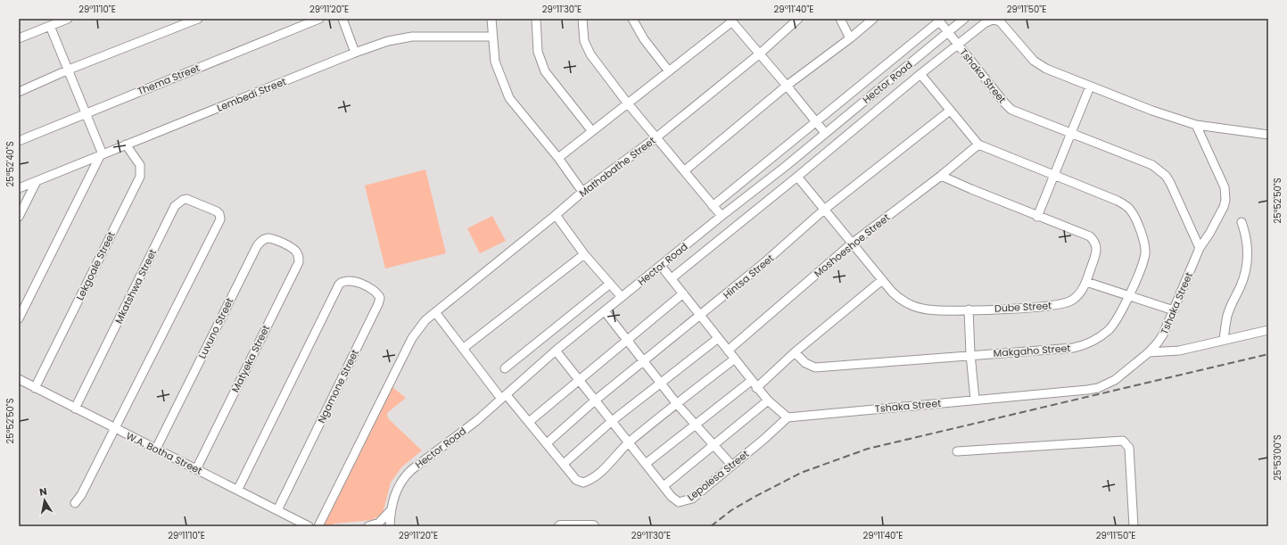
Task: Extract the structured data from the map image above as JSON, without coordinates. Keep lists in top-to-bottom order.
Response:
{
  "streets": {
    "street": [
      "Tshaka Street",
      "Thema Street",
      "Hector Road",
      "Lembedi Street",
      "Mathabathe Street",
      "Moshoeshoe Street",
      "Lekgoale Street",
      "Hintsa Street",
      "Mkatshwa Street",
      "Dube Street",
      "Luvuno Street",
      "Makgaho Street",
      "Matyeka Street",
      "Ngamone Street",
      "W.A. Botha Street",
      "Lepolesa Street"
    ]
  },
  "crossings": [
    ["Tshaka Street", "Hector Road"],
    ["Tshaka Street", "Lepolesa Street"],
    ["Hector Road", "Dube Street"],
    ["Hector Road", "Lepolesa Street"],
    ["Lembedi Street", "Lekgoale Street"],
    ["Moshoeshoe Street", "Dube Street"],
    ["Moshoeshoe Street", "Makgaho Street"],
    ["Lekgoale Street", "W.A. Botha Street"],
    ["Hintsa Street", "Dube Street"],
    ["Hintsa Street", "Lepolesa Street"],
    ["Mkatshwa Street", "W.A. Botha Street"],
    ["Luvuno Street", "Matyeka Street"],
    ["Luvuno Street", "W.A. Botha Street"],
    ["Matyeka Street", "W.A. Botha Street"],
    ["Ngamone Street", "W.A. Botha Street"]
  ],
  "north": "top",
  "coordinates": [
    "29°11'10\"E",
    "29°11'20\"E",
    "29°11'30\"E",
    "29°11'40\"E",
    "29°11'50\"E",
    "25°52'40\"S",
    "25°52'50\"S",
    "25°53'00\"S"
  ]
}
